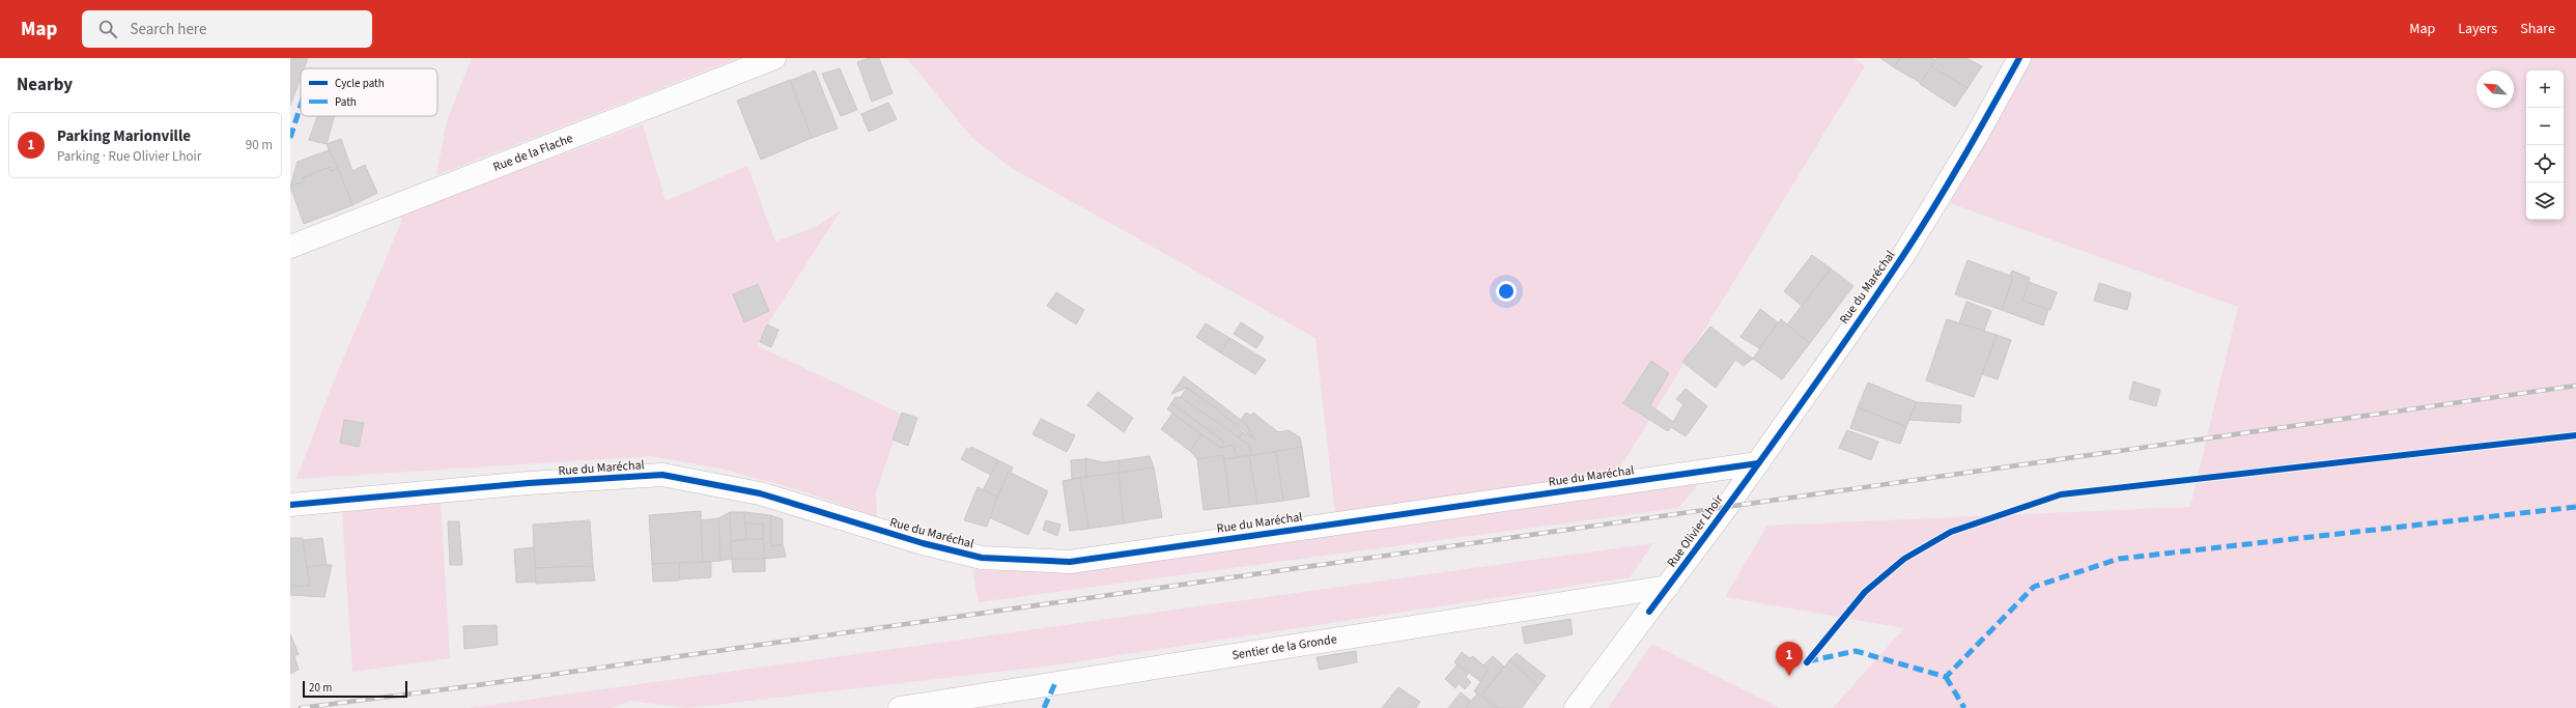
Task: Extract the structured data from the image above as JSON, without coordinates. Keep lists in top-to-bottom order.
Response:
{
  "streets": {
    "street": [
      "Rue de la Flache",
      "Rue du Maréchal",
      "Rue Olivier Lhoir",
      "Sentier de la Gronde"
    ]
  },
  "crossings": [
    ["Rue du Maréchal", "Rue Olivier Lhoir"],
    ["Rue Olivier Lhoir", "Sentier de la Gronde"]
  ],
  "legend": ["Cycle path", "Path"],
  "scale_bar": "20 m",
  "north": "top left",
  "page": {
    "header": "Map",
    "search": "Search here",
    "nav": ["Map", "Layers", "Share"],
    "heading": "Nearby",
    "map_buttons": ["+", "−"],
    "list": [
      {
        "mark": "1",
        "name": "Parking Marionville",
        "note": "Parking · Rue Olivier Lhoir",
        "value": "90 m"
      }
    ],
    "pins": "1",
    "scale": "20 m"
  }
}
